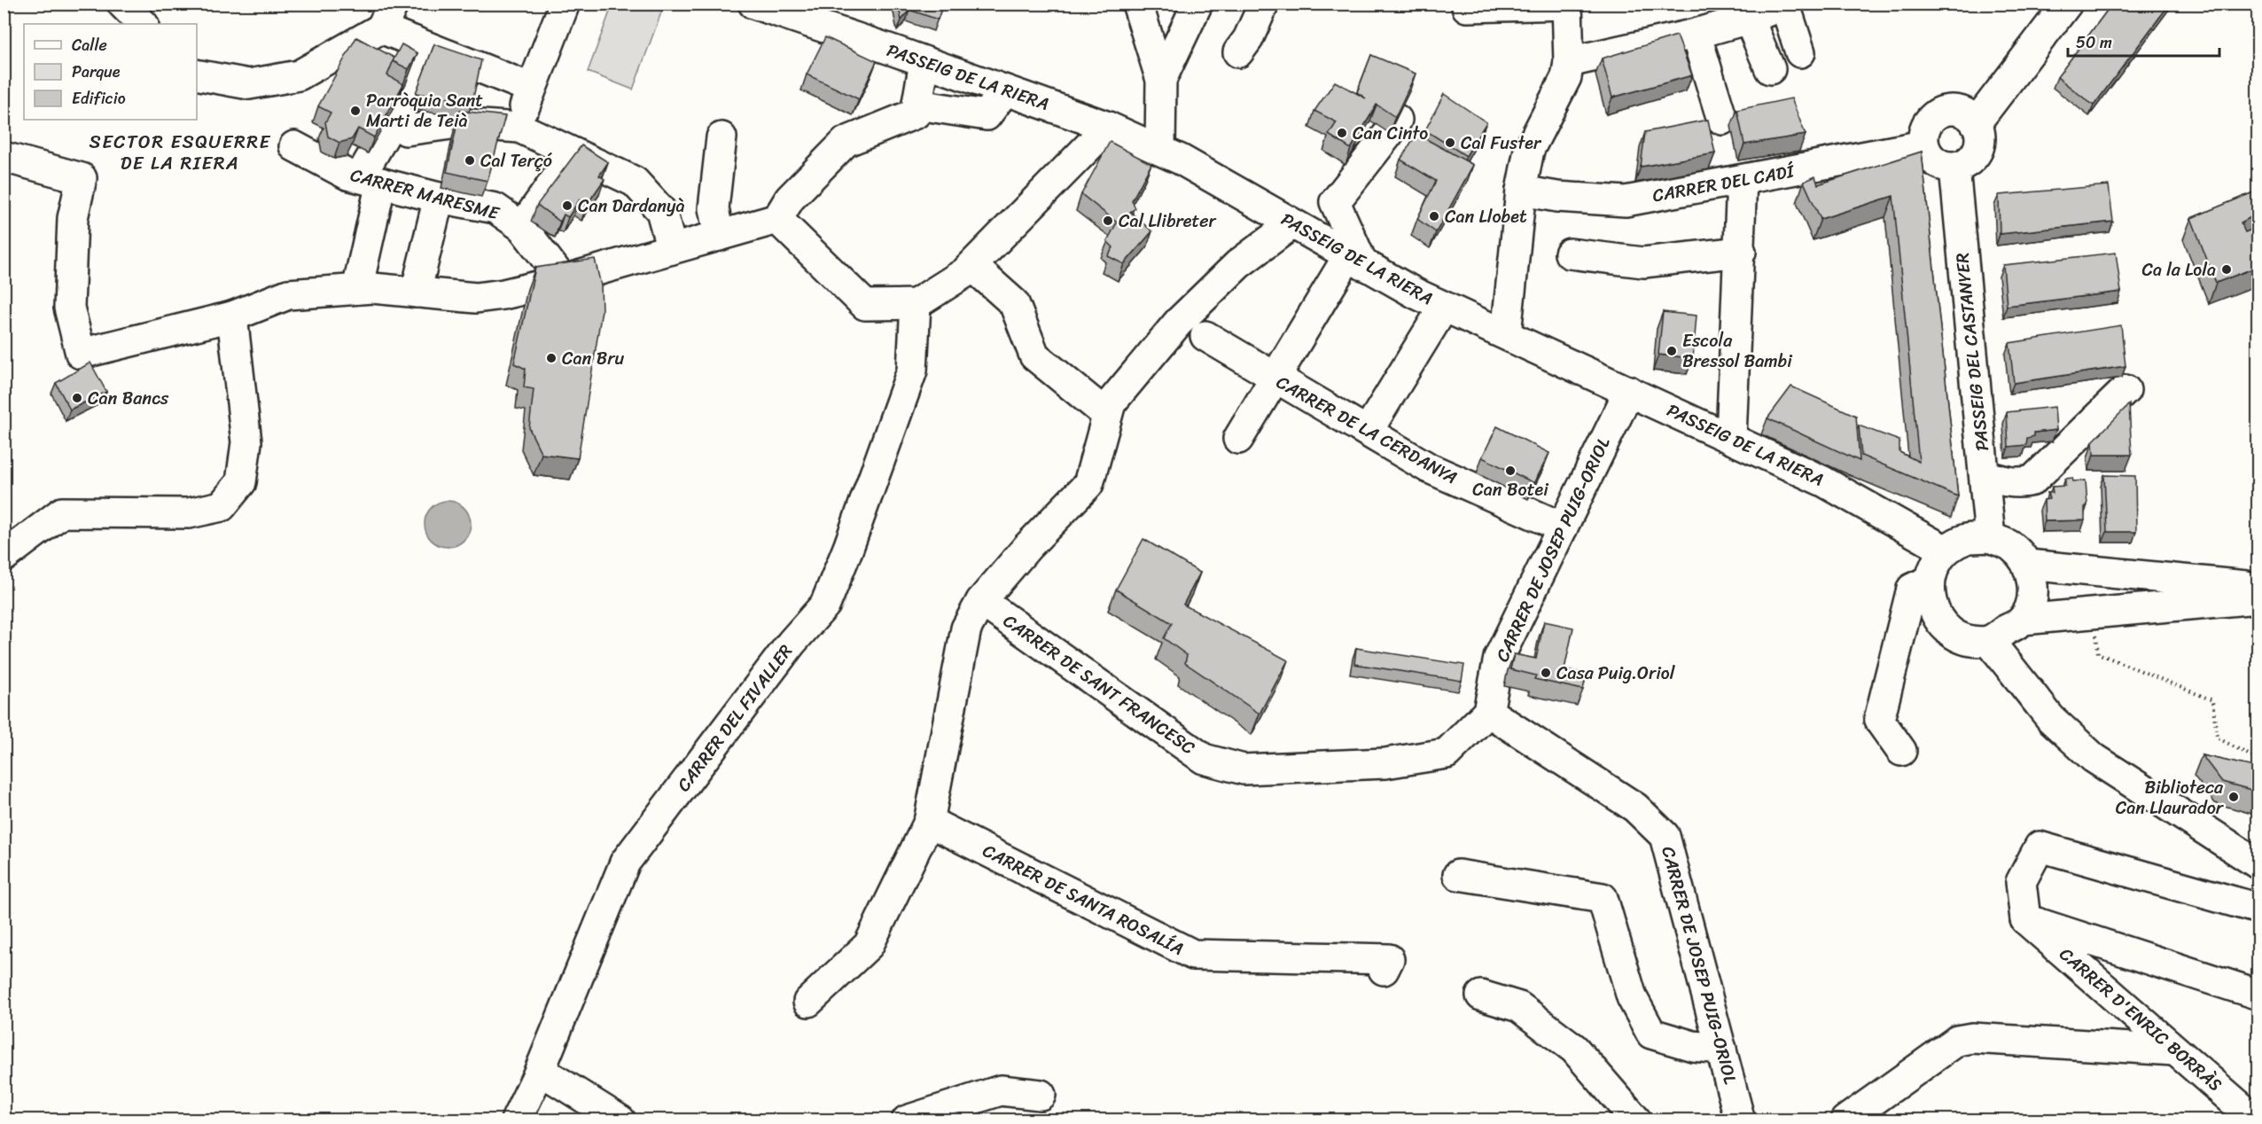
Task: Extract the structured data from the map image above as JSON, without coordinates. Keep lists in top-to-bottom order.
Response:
{
  "streets": {
    "street": [
      "PASSEIG DE LA RIERA",
      "CARRER DEL CADÍ",
      "CARRER MARESME",
      "PASSEIG DEL CASTANYER",
      "CARRER DE LA CERDANYA",
      "CARRER DE JOSEP PUIG-ORIOL",
      "CARRER DE SANT FRANCESC",
      "CARRER DEL FIVALLER",
      "CARRER DE SANTA ROSALÍA",
      "CARRER D'ENRIC BORRÀS"
    ]
  },
  "crossings": [
    ["PASSEIG DE LA RIERA", "PASSEIG DEL CASTANYER"],
    ["PASSEIG DE LA RIERA", "CARRER DE JOSEP PUIG-ORIOL"],
    ["CARRER DEL CADÍ", "PASSEIG DEL CASTANYER"],
    ["CARRER DE LA CERDANYA", "CARRER DE JOSEP PUIG-ORIOL"],
    ["CARRER DE JOSEP PUIG-ORIOL", "CARRER DE SANT FRANCESC"]
  ],
  "districts": ["SECTOR ESQUERRE DE LA RIERA"],
  "places": [
    "Parròquia Sant Marti de Teià",
    "Can Cinto",
    "Cal Fuster",
    "Cal Terçó",
    "Can Dardanyà",
    "Can Llobet",
    "Cal Llibreter",
    "Ca la Lola",
    "Escola Bressol Bambi",
    "Can Bru",
    "Can Bancs",
    "Can Botei",
    "Casa Puig.Oriol",
    "Biblioteca Can Llaurador"
  ],
  "legend": ["Calle", "Parque", "Edificio"],
  "scale_bar": "50 m"
}
